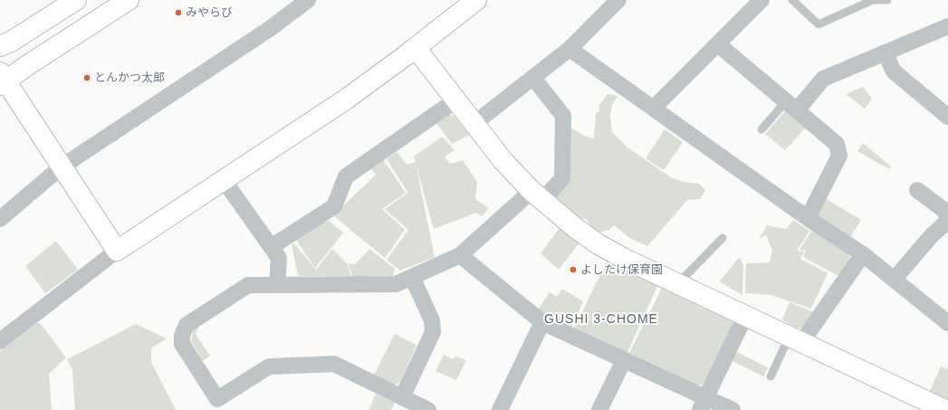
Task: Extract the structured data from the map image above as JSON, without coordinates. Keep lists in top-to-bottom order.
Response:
{
  "districts": ["GUSHI 3-CHOME"],
  "places": ["みやらび", "とんかつ太郎", "よしたけ保育園"]
}
